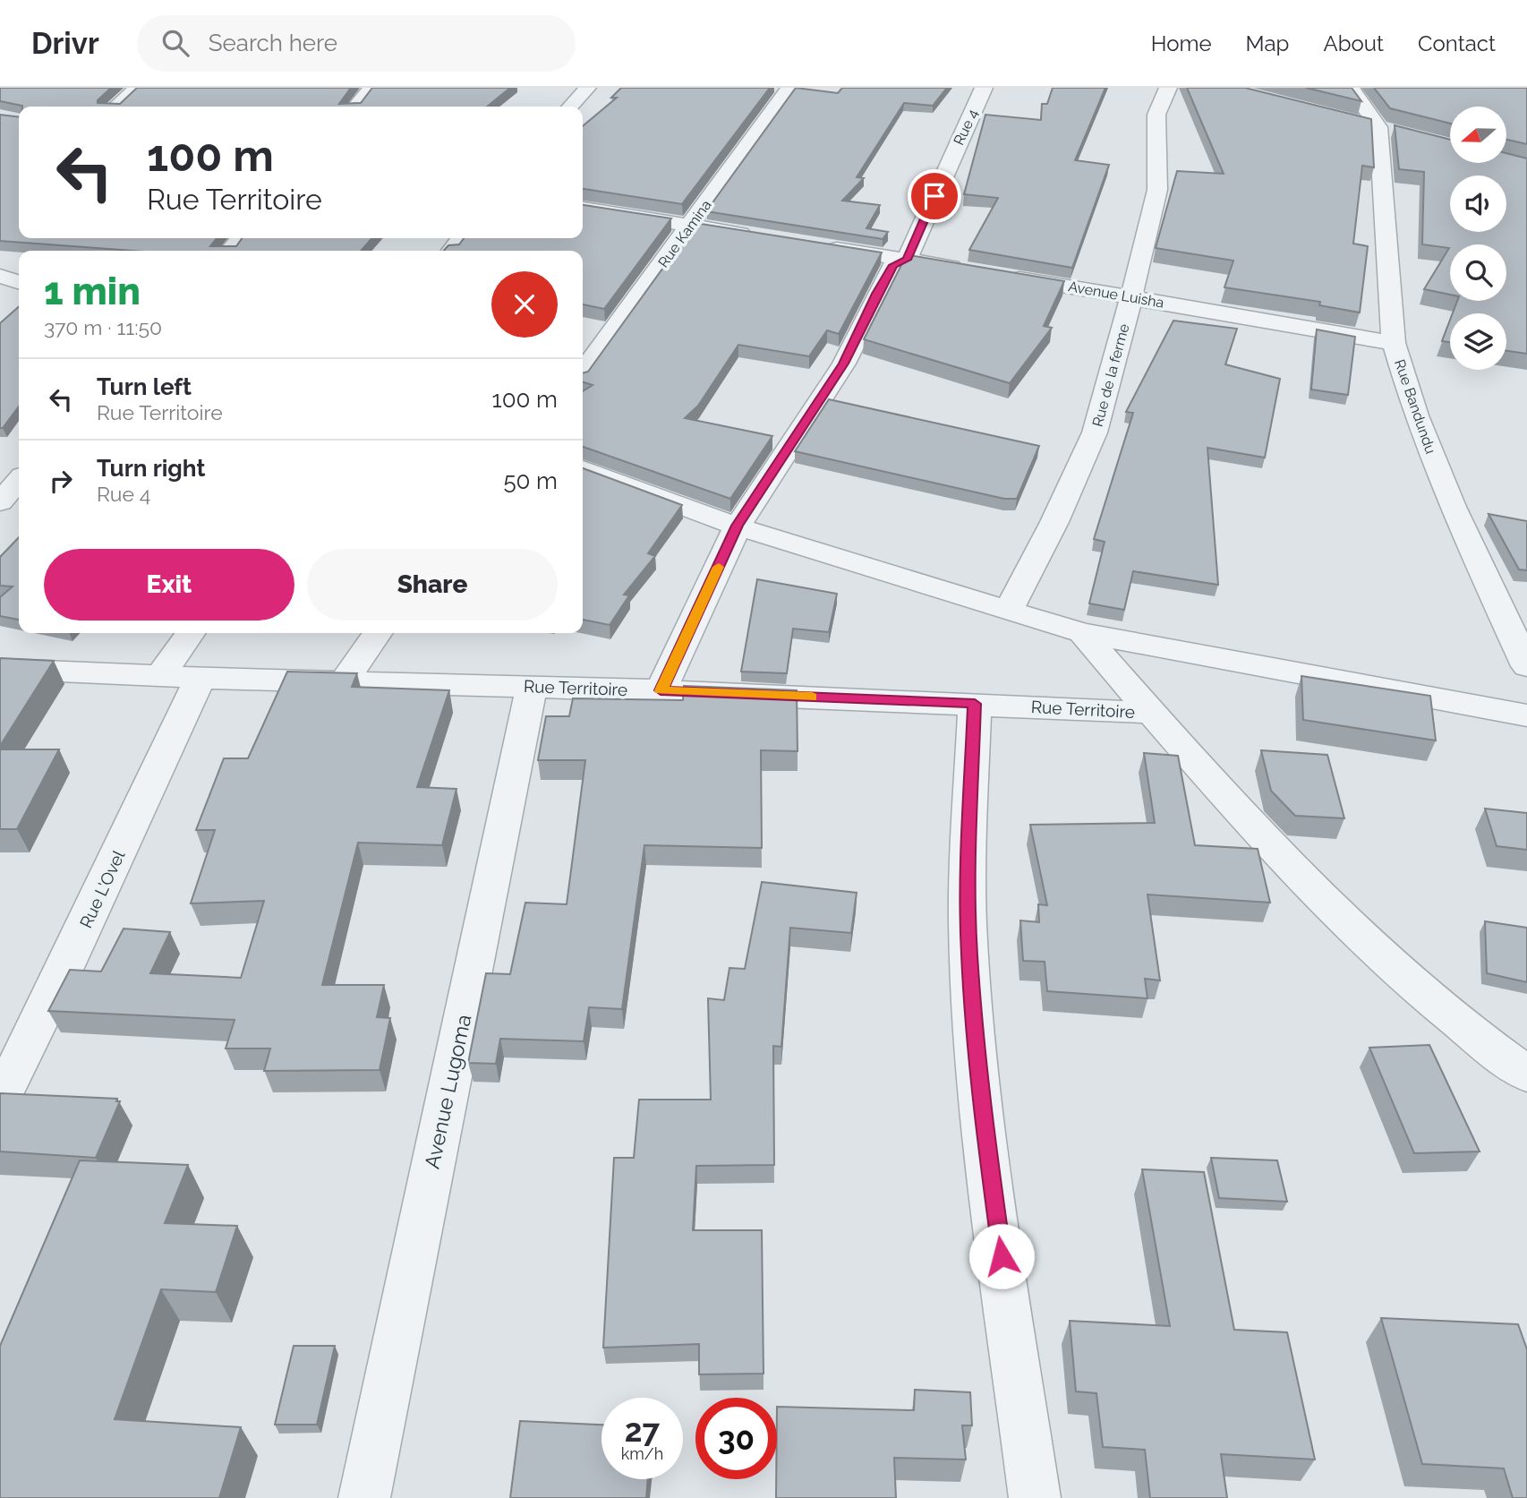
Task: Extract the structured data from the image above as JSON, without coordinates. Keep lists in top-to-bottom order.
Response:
{
  "streets": {
    "street": [
      "Rue 4",
      "Rue Kamina",
      "Avenue Luisha",
      "Rue de la ferme",
      "Rue Bandundu",
      "Rue Territoire",
      "Rue L'Ovel",
      "Avenue Lugoma"
    ]
  },
  "crossings": [
    ["Rue 4", "Rue Territoire"],
    ["Avenue Luisha", "Rue de la ferme"],
    ["Avenue Luisha", "Rue Bandundu"],
    ["Rue Territoire", "Rue L'Ovel"],
    ["Rue Territoire", "Avenue Lugoma"]
  ],
  "north": "left",
  "page": {
    "header": "Drivr",
    "search": "Search here",
    "nav": [
      "Home",
      "Map",
      "About",
      "Contact"
    ],
    "turn": ["100 m", "Rue Territoire"],
    "heading": ["1 min", "370 m · 11:50"],
    "list": [
      {
        "name": "Turn left",
        "note": "Rue Territoire",
        "value": "100 m"
      },
      {
        "name": "Turn right",
        "note": "Rue 4",
        "value": "50 m"
      }
    ],
    "buttons": ["Exit", "Share"],
    "speed": "27 km/h",
    "limit": "30"
  }
}
